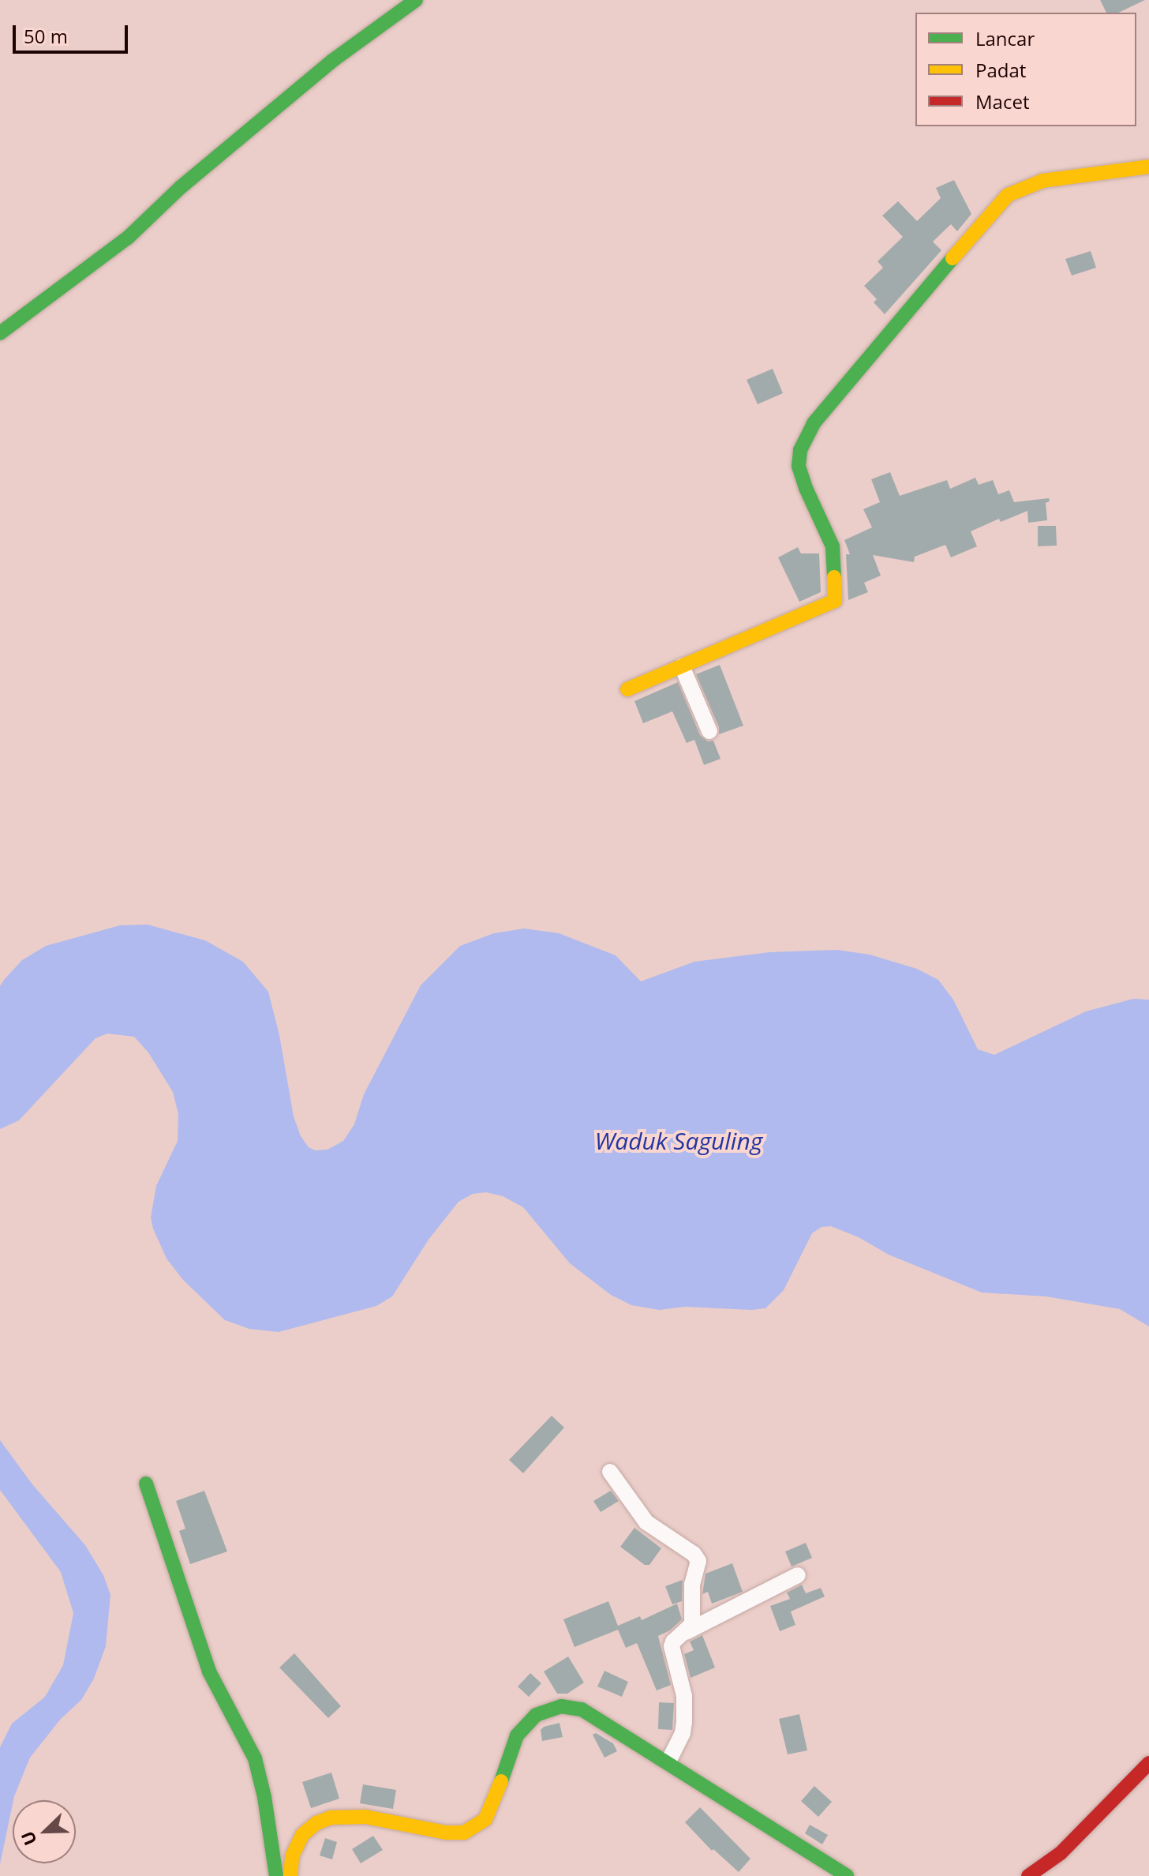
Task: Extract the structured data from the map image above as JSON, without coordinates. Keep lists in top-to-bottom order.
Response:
{
  "water": ["Waduk Saguling"],
  "legend": ["Lancar", "Padat", "Macet"],
  "scale_bar": "50 m",
  "north": "bottom left"
}
